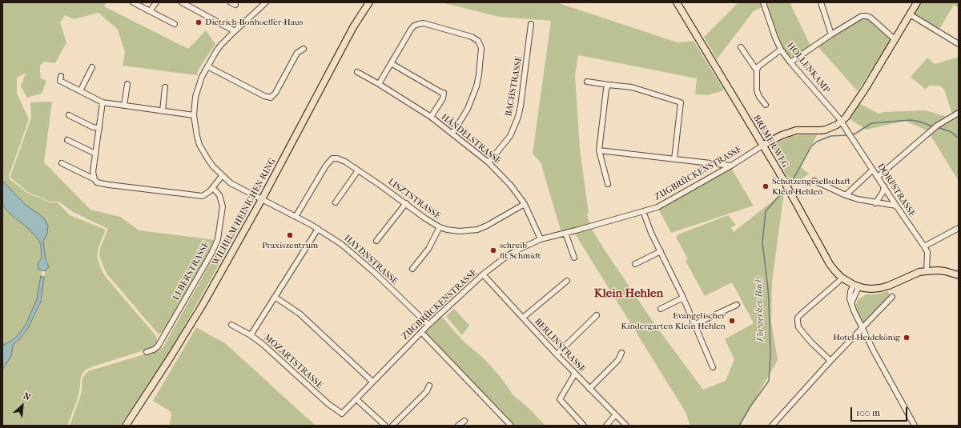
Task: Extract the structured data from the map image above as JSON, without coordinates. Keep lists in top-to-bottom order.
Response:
{
  "streets": {
    "main road": ["BREMER WEG", "WILHELM-HEINICHEN-RING"],
    "street": [
      "HOLLENKAMP",
      "BACHSTRASSE",
      "HÄNDELSTRASSE",
      "ZUGBRÜCKENSTRASSE",
      "DORFSTRASSE",
      "LISZTSTRASSE",
      "HAYDNSTRASSE",
      "LEBERSTRASSE",
      "BERLINSTRASSE",
      "MOZARTSTRASSE"
    ]
  },
  "crossings": [
    ["HOLLENKAMP", "DORFSTRASSE"],
    ["BACHSTRASSE", "HÄNDELSTRASSE"],
    ["HÄNDELSTRASSE", "ZUGBRÜCKENSTRASSE"],
    ["HÄNDELSTRASSE", "LISZTSTRASSE"],
    ["BREMER WEG", "ZUGBRÜCKENSTRASSE"],
    ["ZUGBRÜCKENSTRASSE", "HAYDNSTRASSE"],
    ["ZUGBRÜCKENSTRASSE", "BERLINSTRASSE"],
    ["ZUGBRÜCKENSTRASSE", "MOZARTSTRASSE"],
    ["LISZTSTRASSE", "HAYDNSTRASSE"],
    ["WILHELM-HEINICHEN-RING", "HAYDNSTRASSE"]
  ],
  "districts": ["Klein Hehlen"],
  "water": ["Vorwerker Bach"],
  "places": [
    "Dietrich-Bonhoeffer-Haus",
    "Schützengesellschaft Klein Hehlen",
    "Praxiszentrum",
    "schreib fit Schmidt",
    "Evangelischer Kindergarten Klein Hehlen",
    "Hotel Heidekönig"
  ],
  "scale_bar": "100 m",
  "north": "top right"
}
